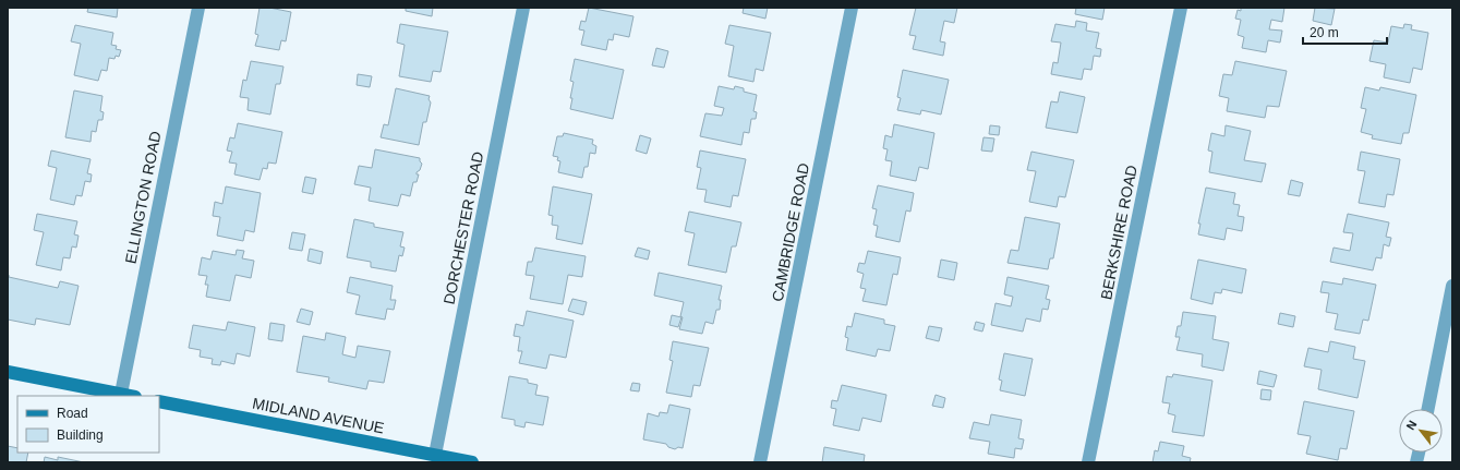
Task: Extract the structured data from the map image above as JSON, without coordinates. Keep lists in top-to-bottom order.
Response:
{
  "streets": {
    "street": [
      "ELLINGTON ROAD",
      "DORCHESTER ROAD",
      "CAMBRIDGE ROAD",
      "BERKSHIRE ROAD",
      "MIDLAND AVENUE"
    ]
  },
  "crossings": [
    ["DORCHESTER ROAD", "MIDLAND AVENUE"]
  ],
  "legend": ["Road", "Building"],
  "scale_bar": "20 m",
  "north": "top left"
}
